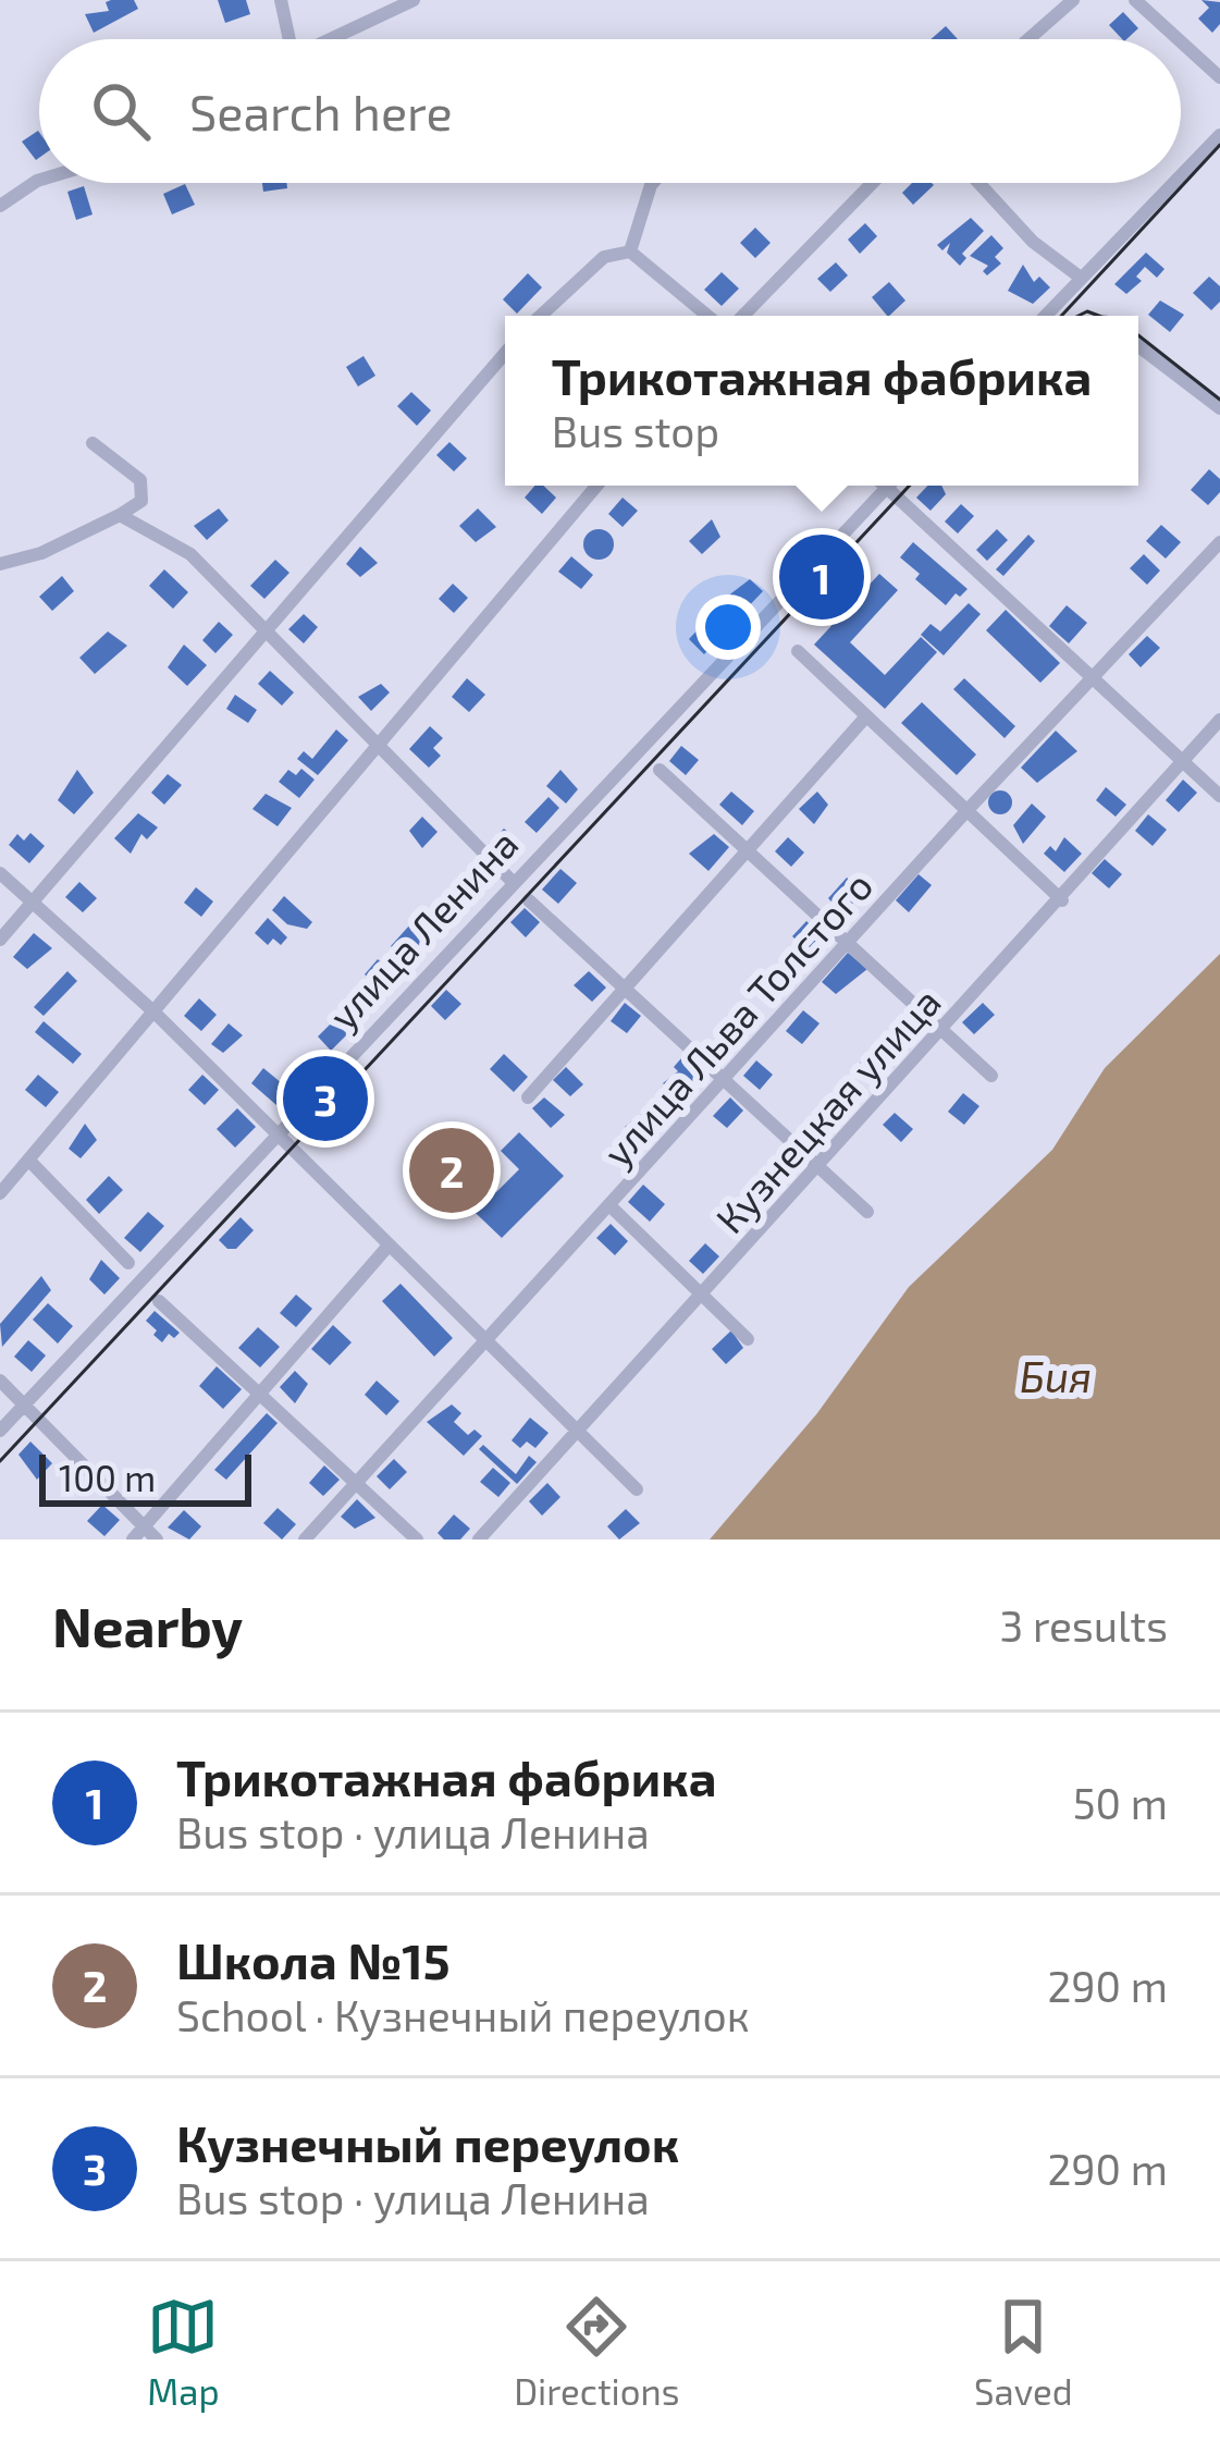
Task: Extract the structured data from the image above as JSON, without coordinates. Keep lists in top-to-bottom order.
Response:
{
  "streets": {
    "street": ["улица Ленина", "улица Льва Толстого", "Кузнецкая улица"]
  },
  "water": ["Бия"],
  "scale_bar": "100 m",
  "page": {
    "search": "Search here",
    "popup": ["Трикотажная фабрика", "Bus stop"],
    "pins": ["1", "3", "2"],
    "scale": "100 m",
    "heading": ["Nearby", "3 results"],
    "list": [
      {
        "mark": "1",
        "name": "Трикотажная фабрика",
        "note": "Bus stop · улица Ленина",
        "value": "50 m"
      },
      {
        "mark": "2",
        "name": "Школа №15",
        "note": "School · Кузнечный переулок",
        "value": "290 m"
      },
      {
        "mark": "3",
        "name": "Кузнечный переулок",
        "note": "Bus stop · улица Ленина",
        "value": "290 m"
      }
    ],
    "nav": ["Map", "Directions", "Saved"]
  }
}
